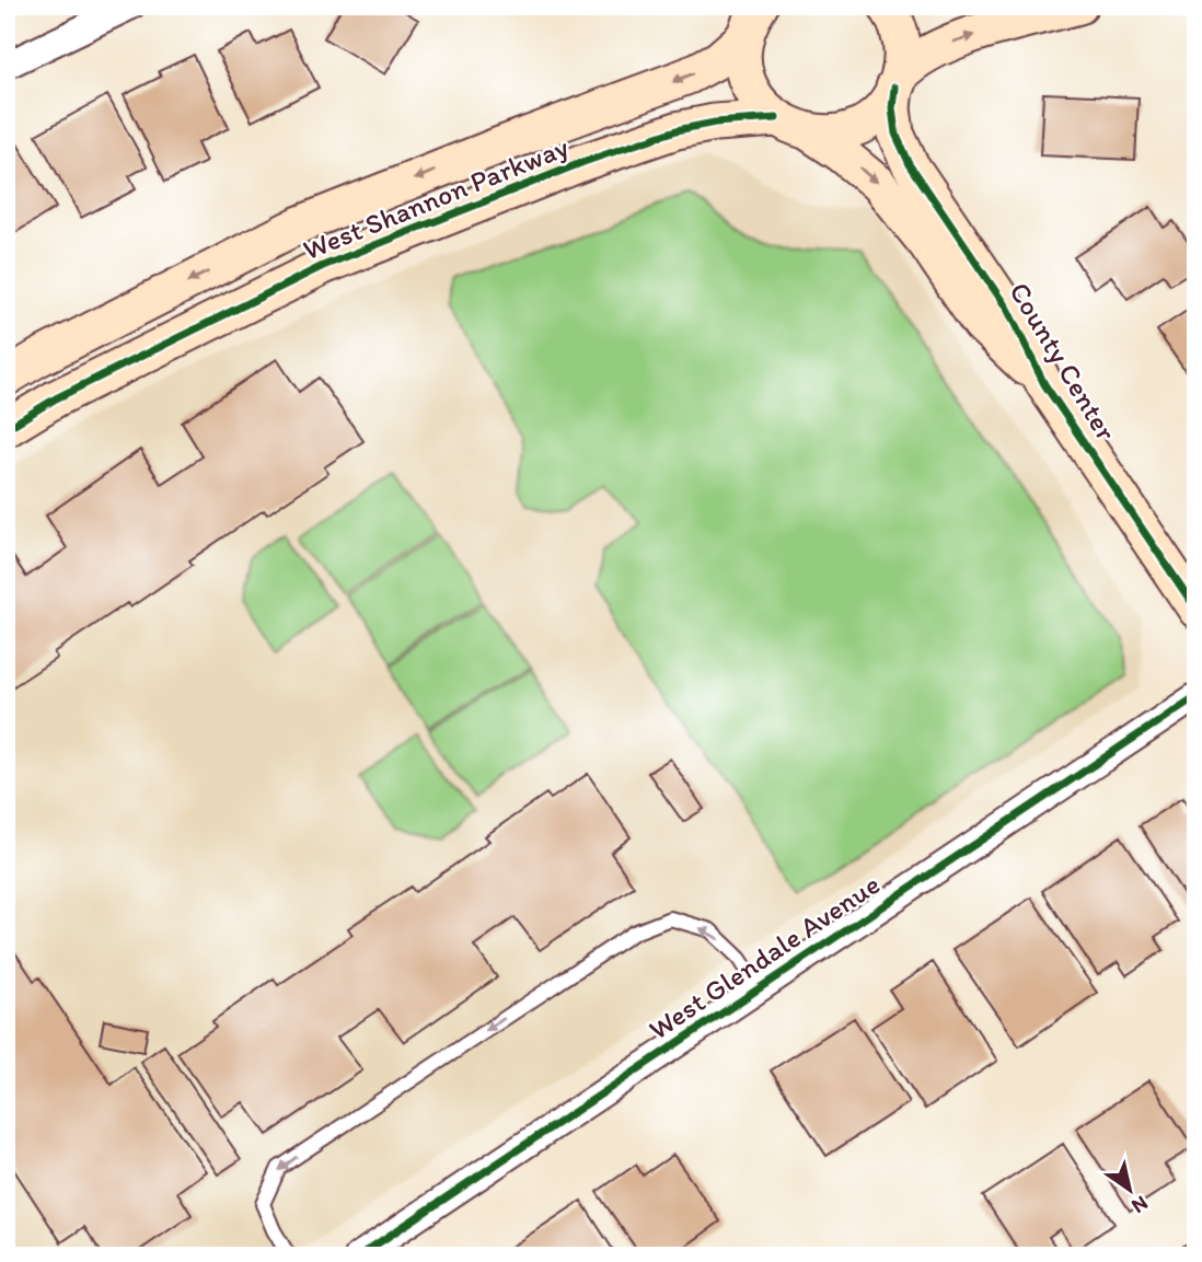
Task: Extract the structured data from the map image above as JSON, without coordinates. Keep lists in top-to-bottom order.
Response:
{
  "streets": {
    "street": ["West Shannon Parkway", "County Center", "West Glendale Avenue"]
  },
  "crossings": [
    ["West Shannon Parkway", "County Center"]
  ],
  "north": "bottom right"
}
